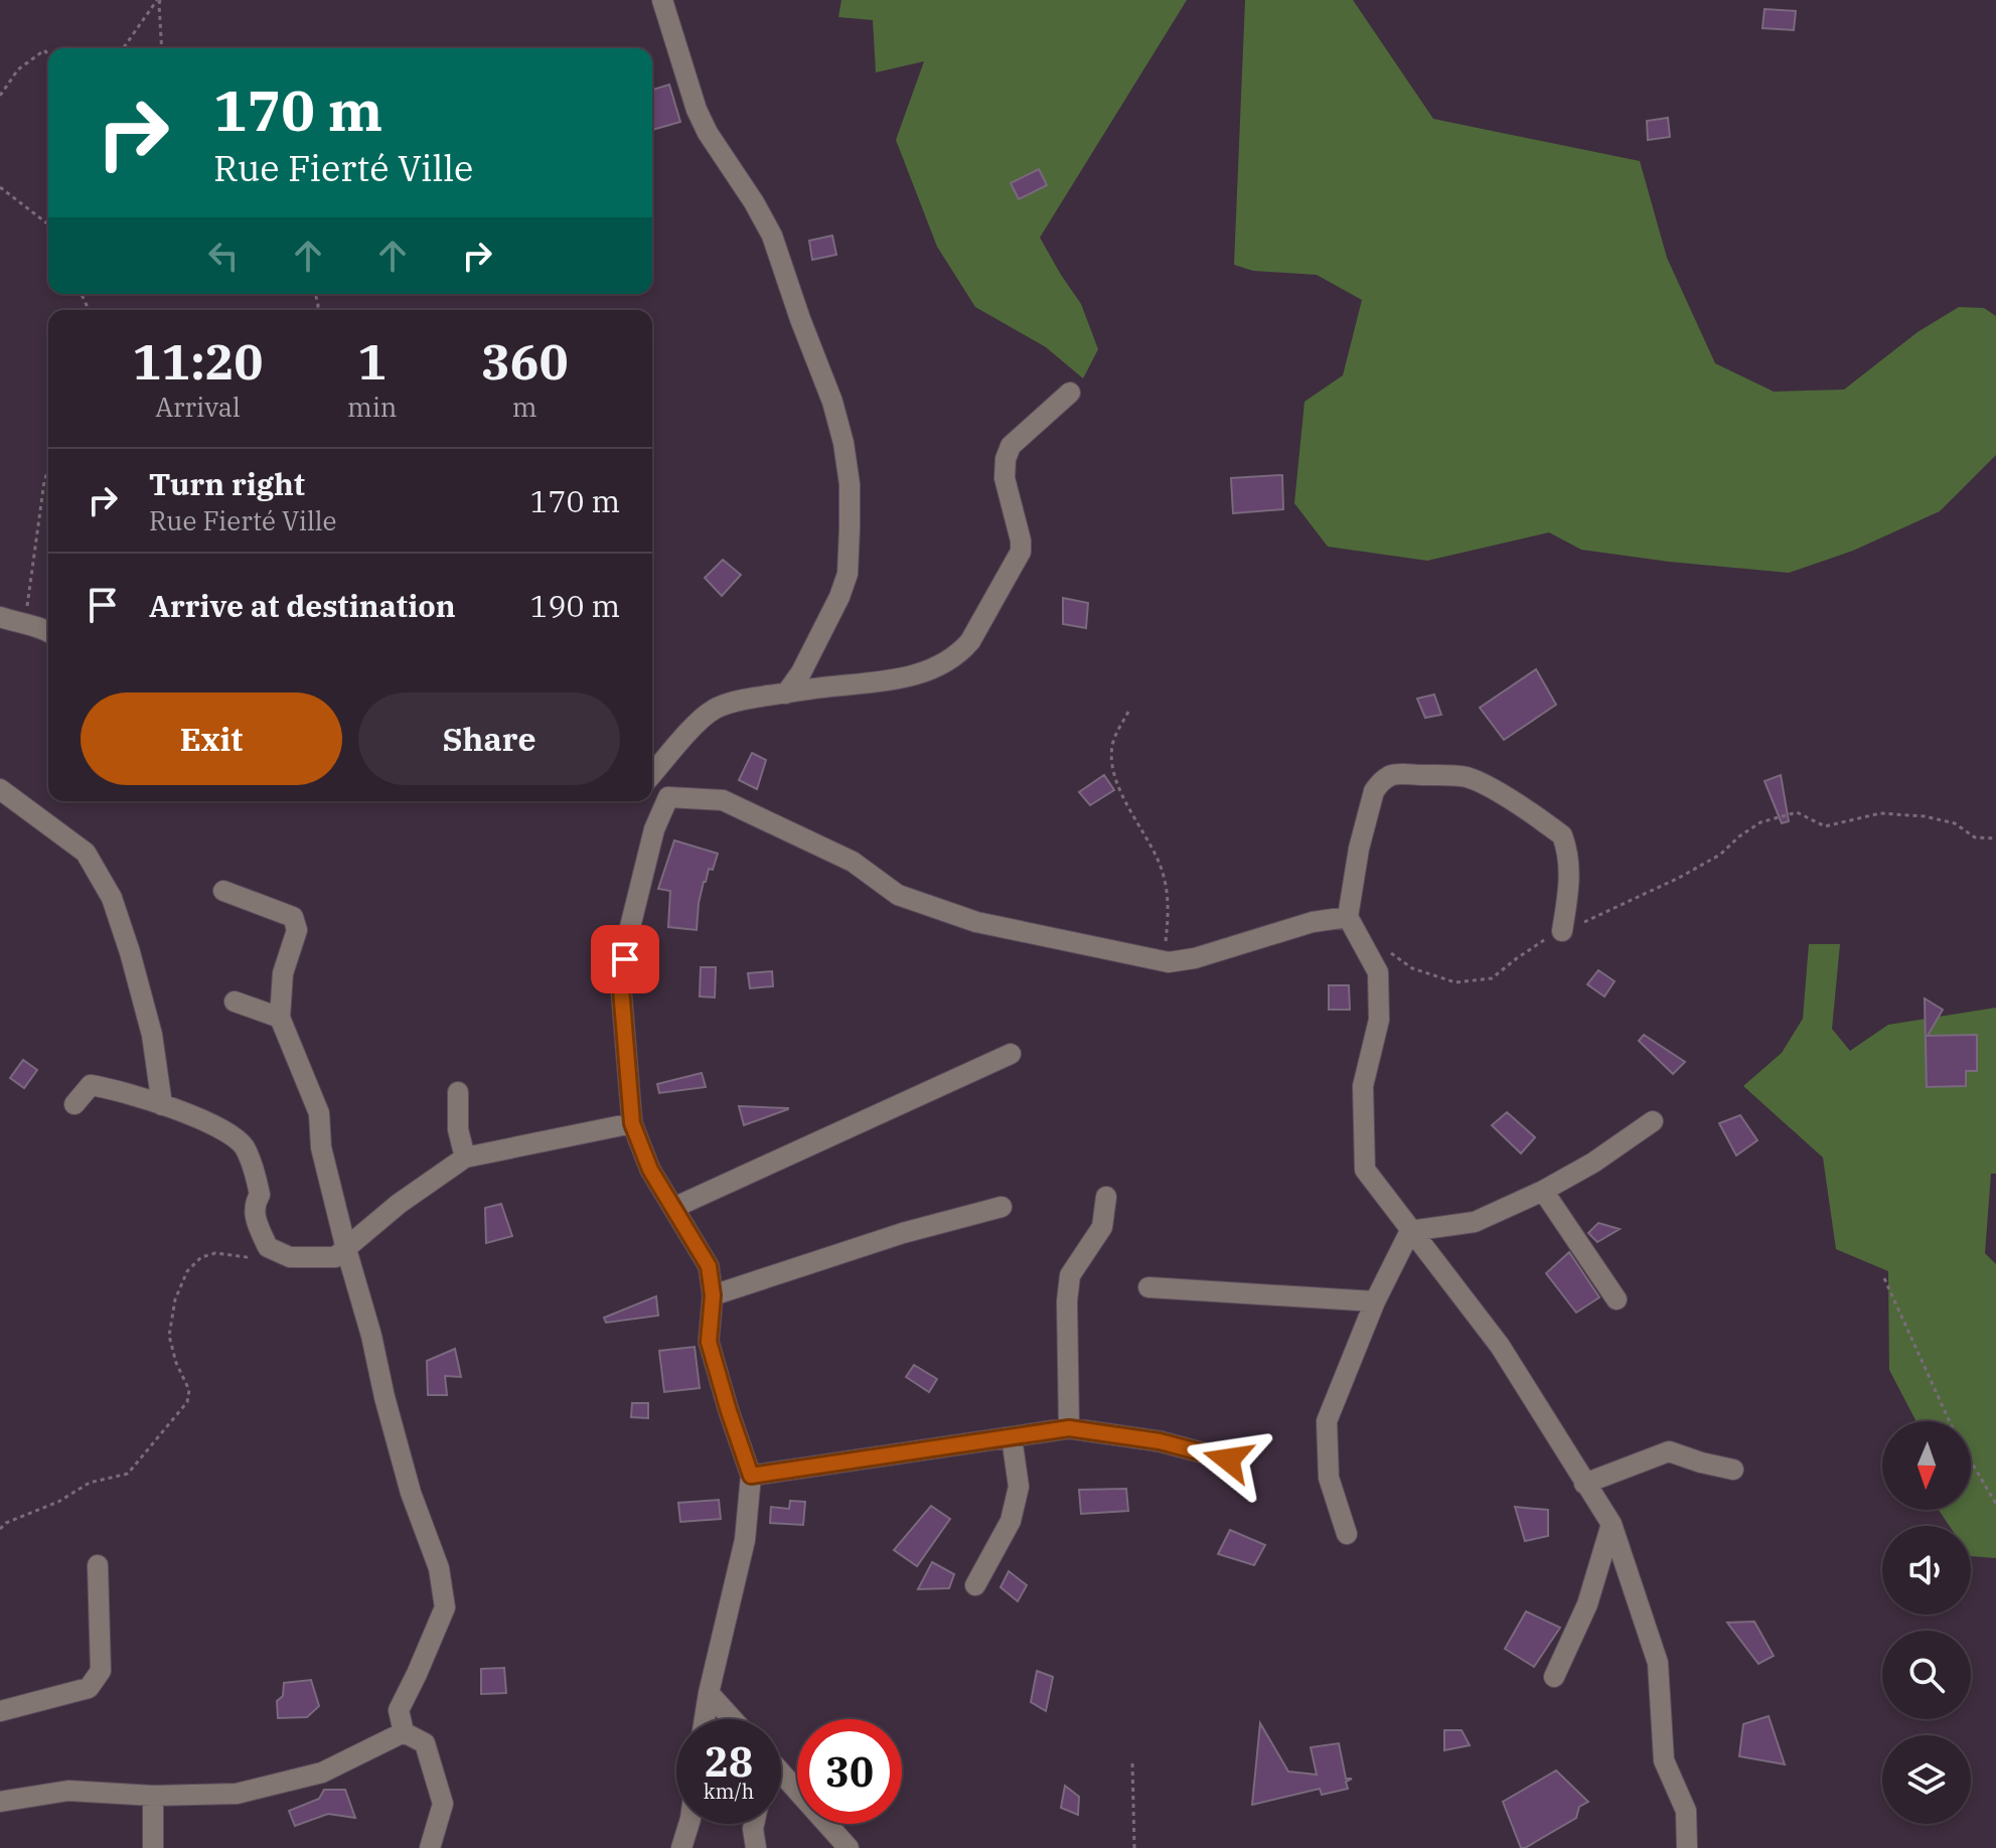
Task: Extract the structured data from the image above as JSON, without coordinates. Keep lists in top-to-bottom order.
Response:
{
  "north": "bottom",
  "page": {
    "turn": ["170 m", "Rue Fierté Ville"],
    "eta": [
      "11:20",
      "Arrival",
      "1",
      "min",
      "360",
      "m"
    ],
    "list": [
      {
        "name": "Turn right",
        "note": "Rue Fierté Ville",
        "value": "170 m"
      },
      {
        "name": "Arrive at destination",
        "value": "190 m"
      }
    ],
    "buttons": ["Exit", "Share"],
    "speed": "28 km/h",
    "limit": "30"
  }
}
